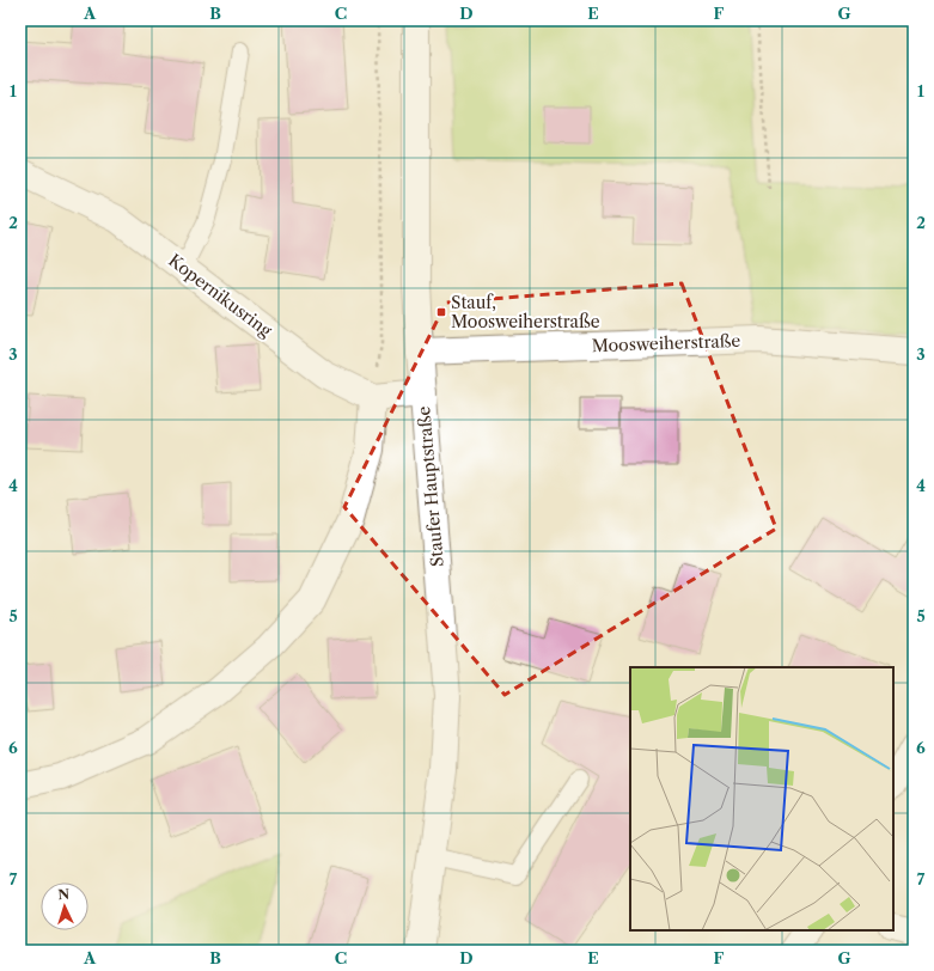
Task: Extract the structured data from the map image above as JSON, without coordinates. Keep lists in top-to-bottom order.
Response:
{
  "streets": {
    "street": ["Kopernikusring", "Moosweiherstraße", "Staufer Hauptstraße"]
  },
  "crossings": [
    ["Moosweiherstraße", "Staufer Hauptstraße"]
  ],
  "places": {
    "transit": ["Stauf, Moosweiherstraße"]
  },
  "north": "top",
  "grid": {
    "columns": [
      "A",
      "B",
      "C",
      "D",
      "E",
      "F",
      "G"
    ],
    "rows": [
      "1",
      "2",
      "3",
      "4",
      "5",
      "6",
      "7"
    ]
  }
}
